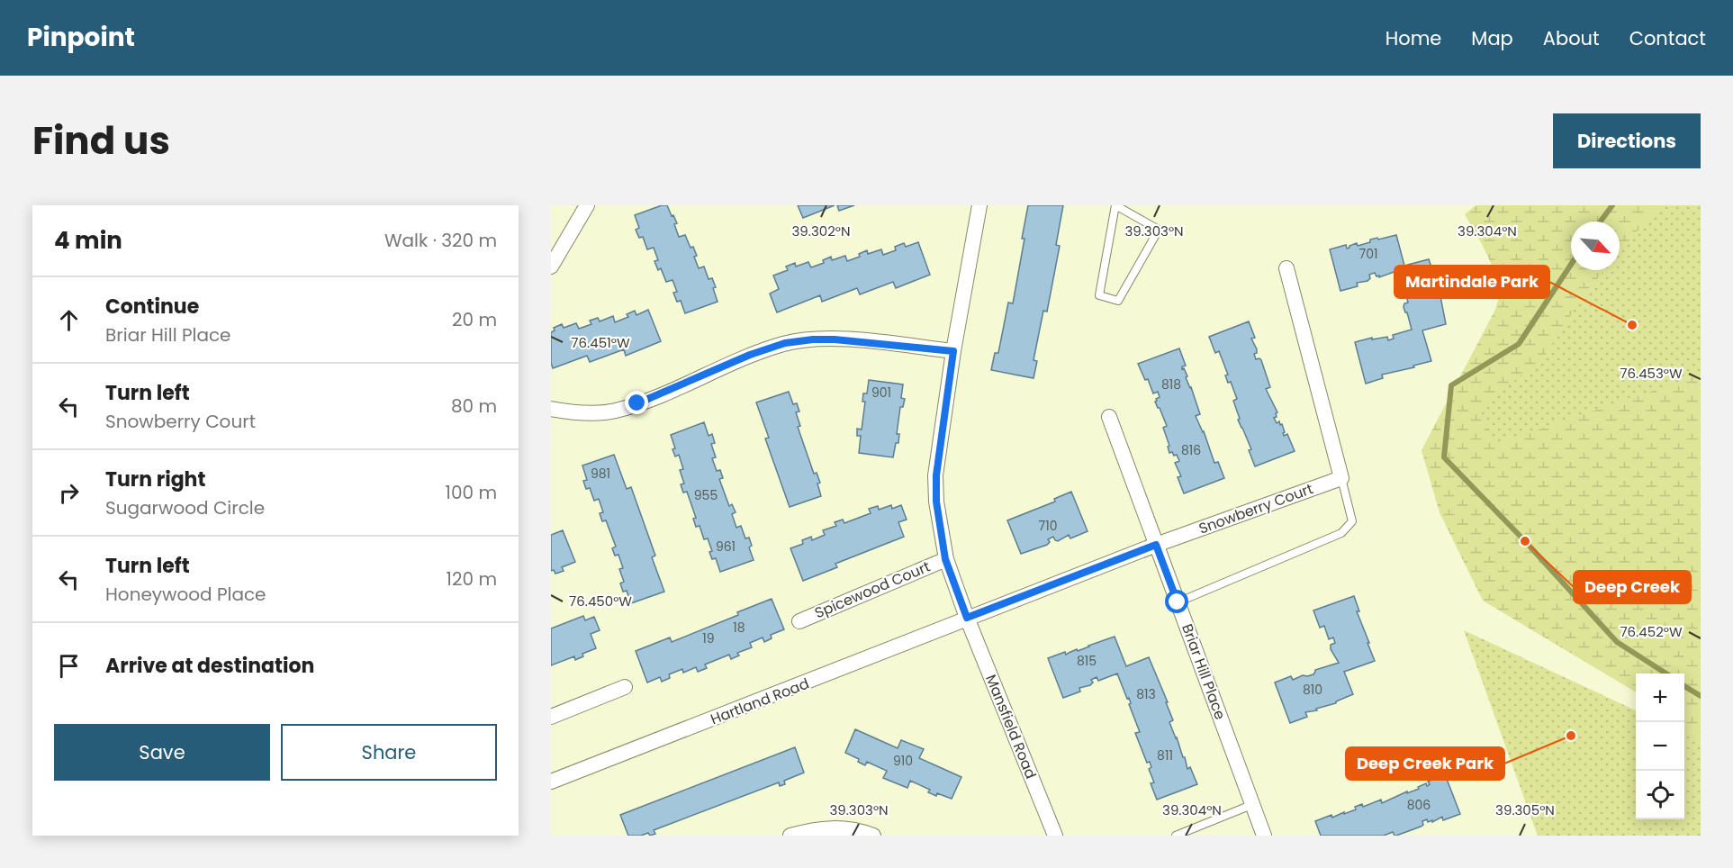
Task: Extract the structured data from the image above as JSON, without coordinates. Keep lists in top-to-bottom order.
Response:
{
  "streets": {
    "street": [
      "Snowberry Court",
      "Spicewood Court",
      "Briar Hill Place",
      "Hartland Road",
      "Mansfield Road"
    ]
  },
  "crossings": [
    ["Snowberry Court", "Briar Hill Place"],
    ["Snowberry Court", "Hartland Road"],
    ["Snowberry Court", "Mansfield Road"],
    ["Spicewood Court", "Mansfield Road"],
    ["Hartland Road", "Mansfield Road"]
  ],
  "places": ["Martindale Park", "Deep Creek", "Deep Creek Park"],
  "house_numbers": [
    "701",
    "818",
    "901",
    "816",
    "981",
    "955",
    "710",
    "961",
    "18",
    "19",
    "815",
    "810",
    "813",
    "811",
    "910",
    "806"
  ],
  "north": "bottom right",
  "page": {
    "header": "Pinpoint",
    "nav": [
      "Home",
      "Map",
      "About",
      "Contact"
    ],
    "title": "Find us",
    "buttons": [
      "Directions",
      ["Save", "Share"]
    ],
    "heading": ["4 min", "Walk · 320 m"],
    "list": [
      ["Continue", "Briar Hill Place", "20 m"],
      ["Turn left", "Snowberry Court", "80 m"],
      ["Turn right", "Sugarwood Circle", "100 m"],
      ["Turn left", "Honeywood Place", "120 m"],
      "Arrive at destination"
    ],
    "map_buttons": ["+", "−"]
  },
  "coordinates": [
    "39.302°N",
    "39.303°N",
    "39.304°N",
    "76.451°W",
    "76.453°W",
    "76.450°W",
    "76.452°W",
    "39.305°N"
  ]
}
